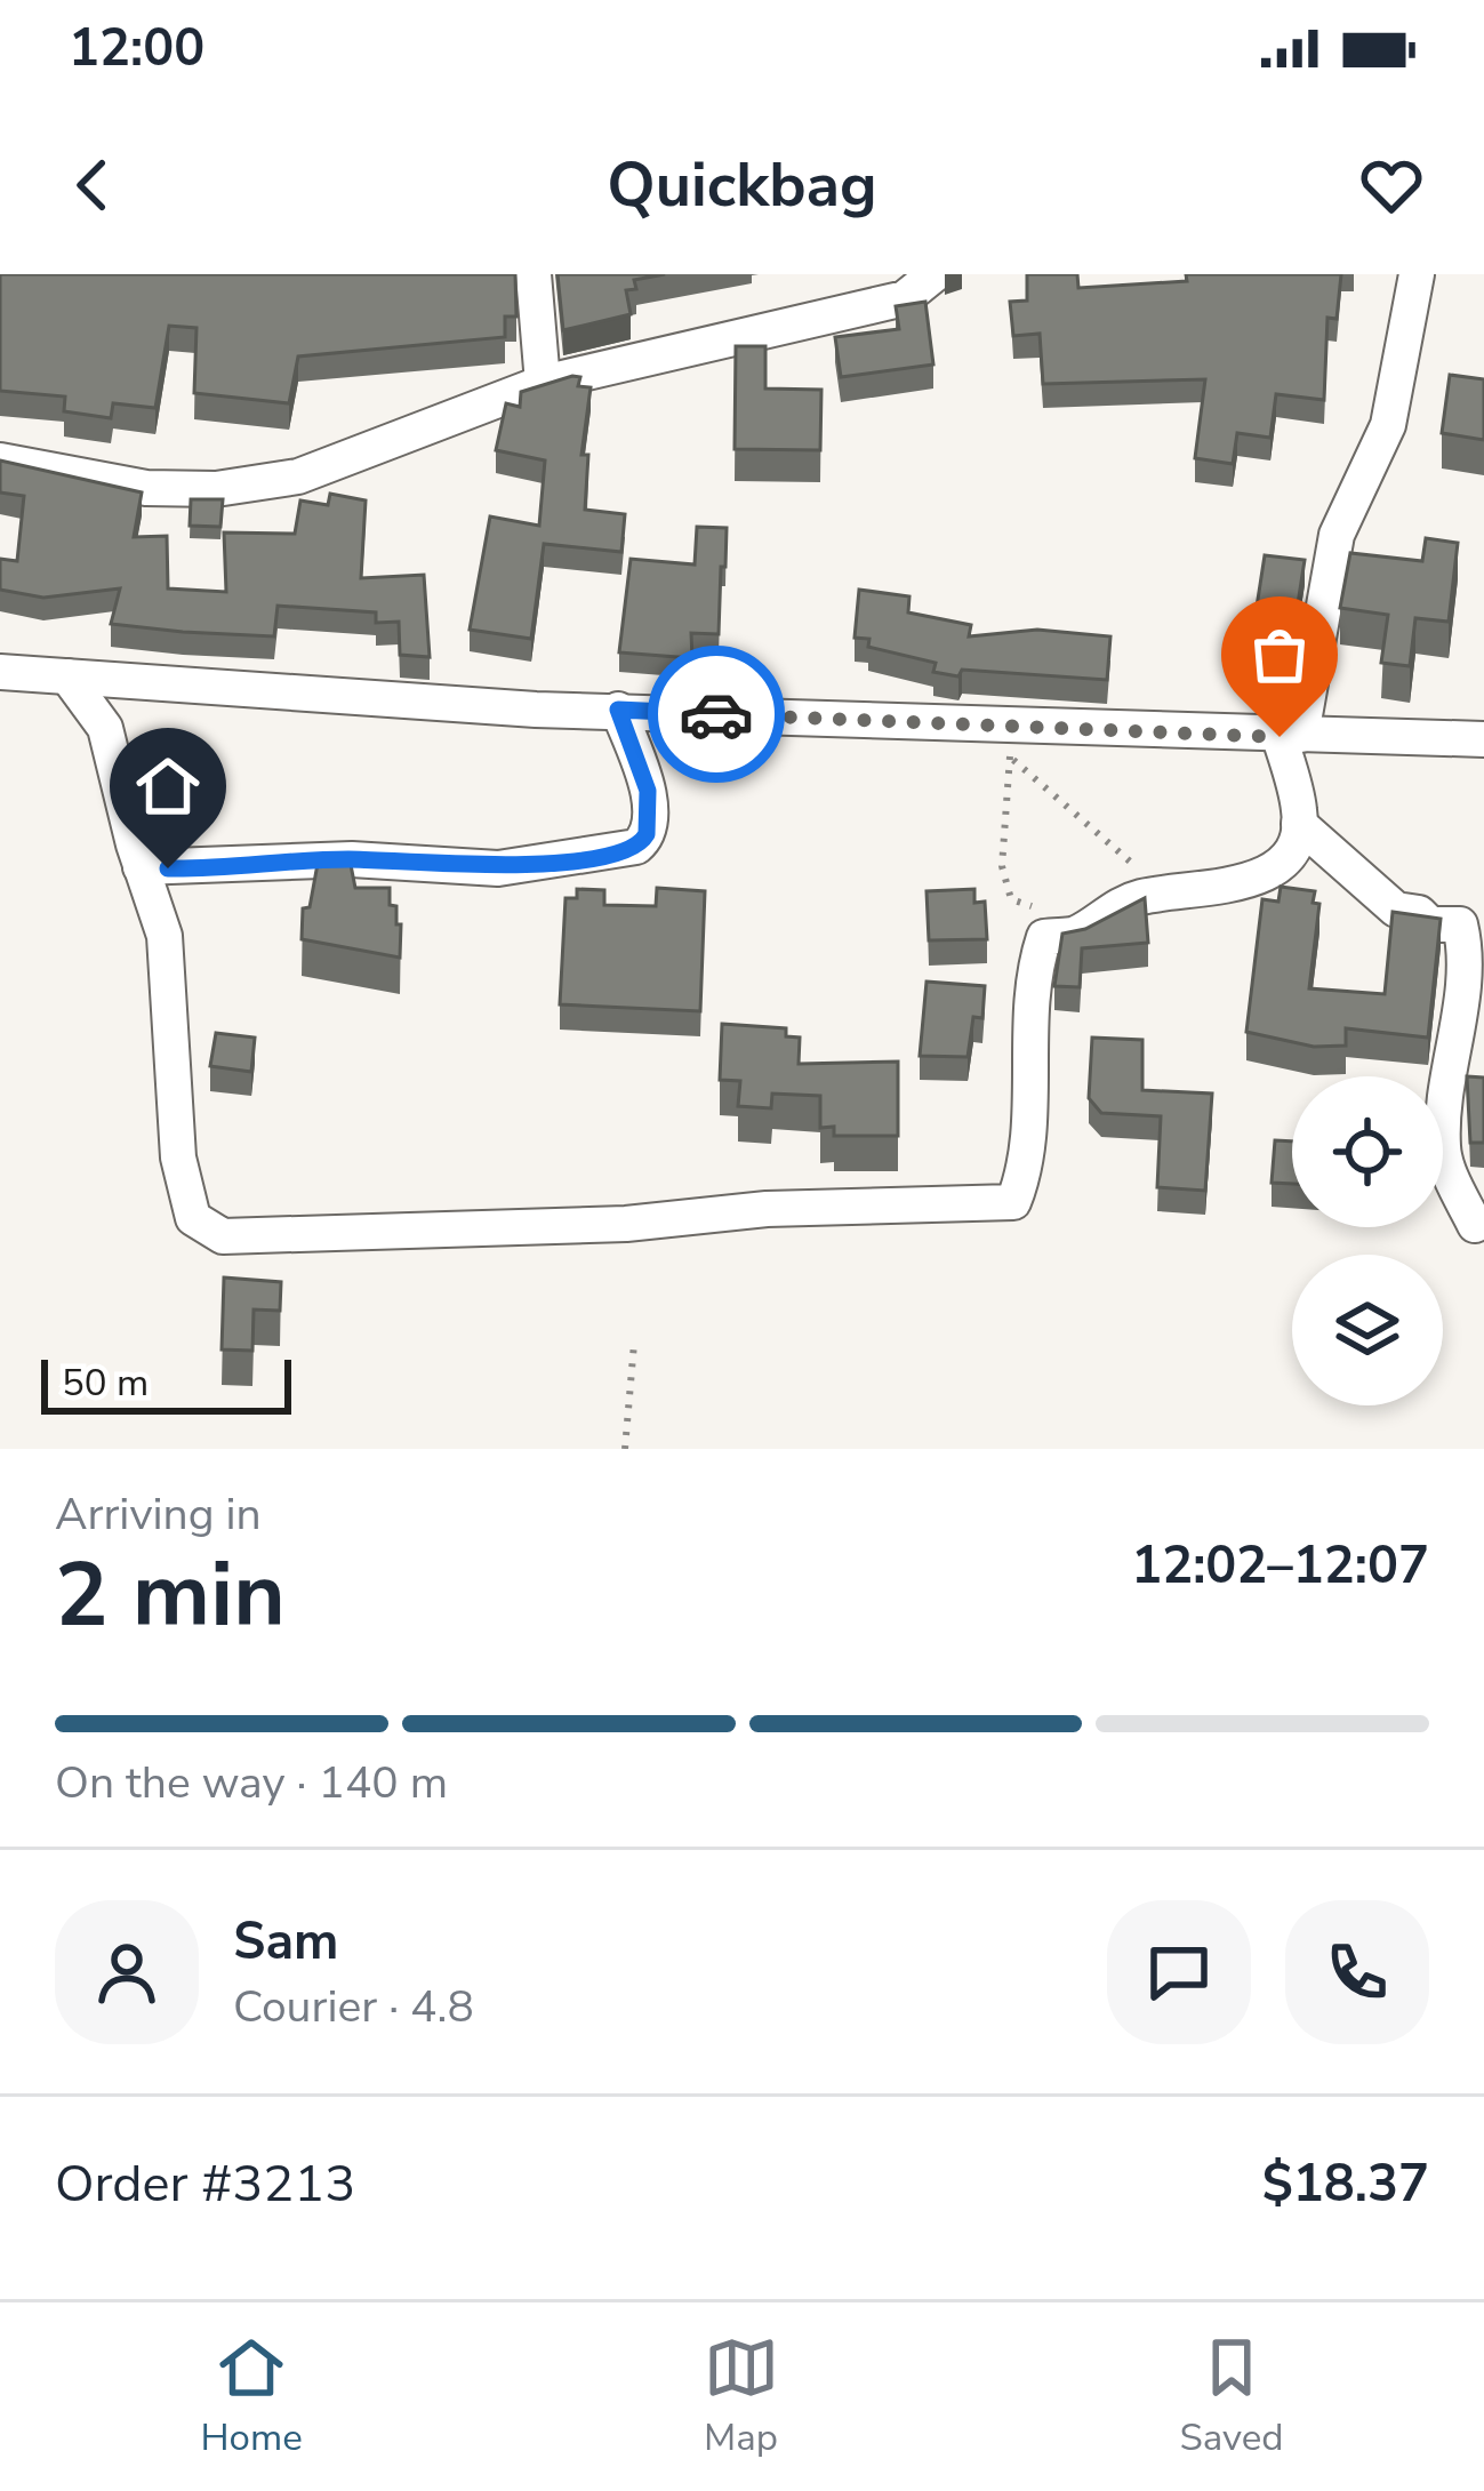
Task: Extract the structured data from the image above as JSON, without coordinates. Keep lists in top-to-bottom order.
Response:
{
  "scale_bar": "50 m",
  "page": {
    "status": "12:00",
    "header": "Quickbag",
    "scale": "50 m",
    "heading": ["2 min", "Arriving in", "12:02–12:07"],
    "panel": [
      "Sam",
      "Courier · 4.8",
      "Order #3213",
      "$18.37"
    ],
    "bar": "On the way · 140 m",
    "tabs": ["Home", "Map", "Saved"]
  }
}
